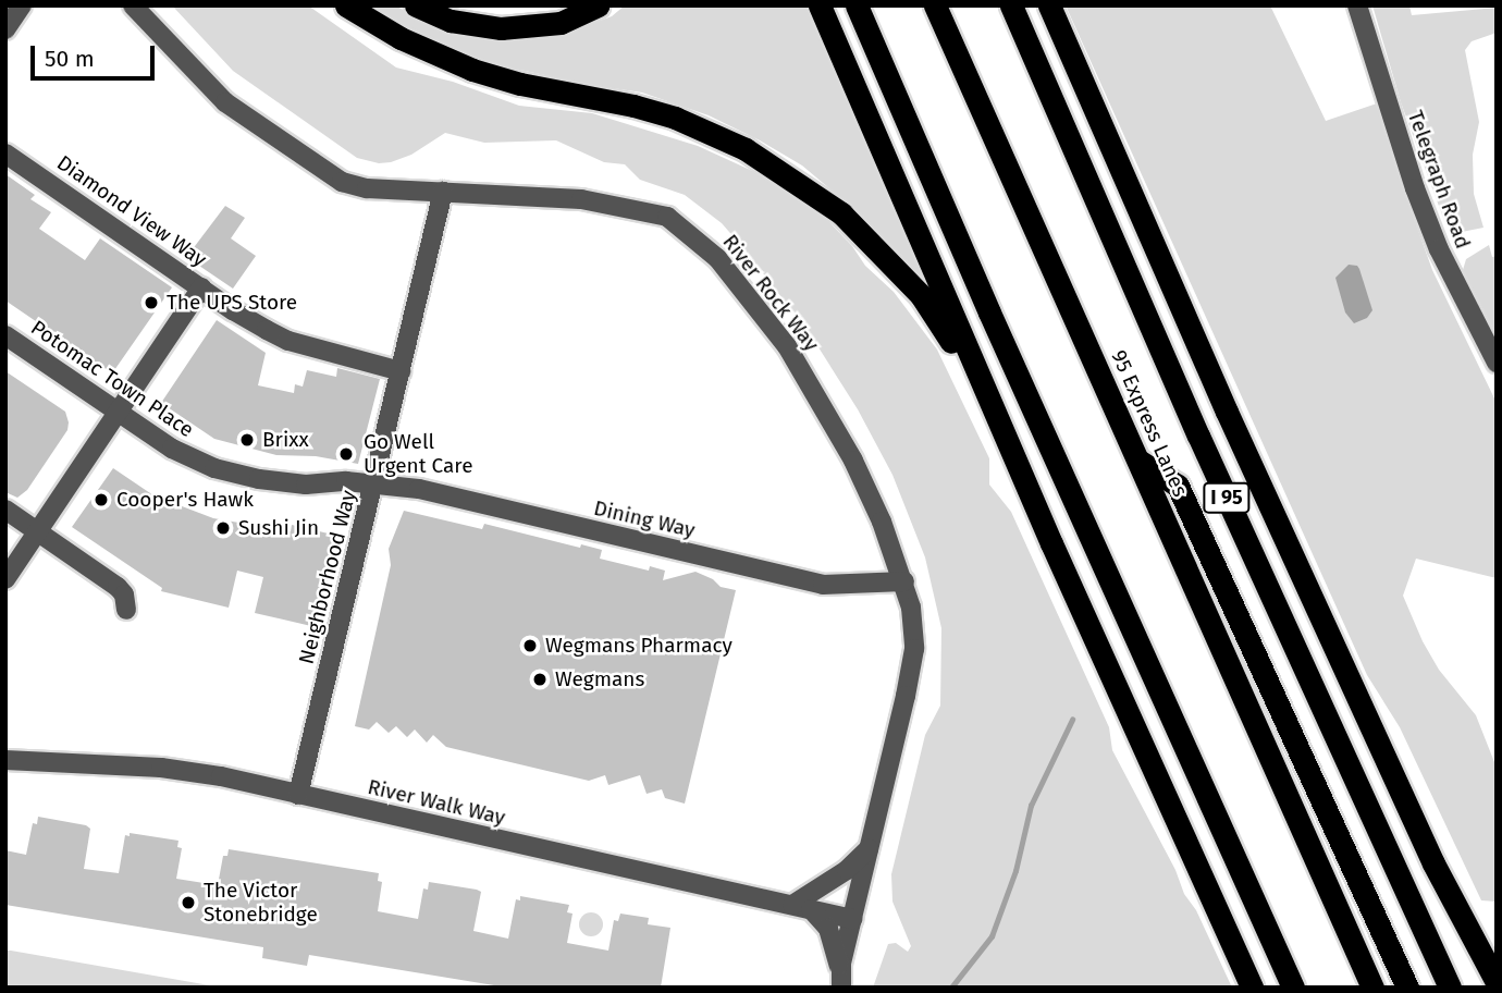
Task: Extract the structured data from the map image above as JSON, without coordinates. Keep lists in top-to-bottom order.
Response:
{
  "streets": {
    "highway": ["95 Express Lanes", "I 95"],
    "street": [
      "Telegraph Road",
      "Diamond View Way",
      "River Rock Way",
      "Potomac Town Place",
      "Dining Way",
      "Neighborhood Way",
      "River Walk Way"
    ]
  },
  "crossings": [
    ["Diamond View Way", "Neighborhood Way"],
    ["River Rock Way", "Dining Way"],
    ["River Rock Way", "Neighborhood Way"],
    ["River Rock Way", "River Walk Way"],
    ["Potomac Town Place", "Dining Way"],
    ["Potomac Town Place", "Neighborhood Way"],
    ["Dining Way", "Neighborhood Way"],
    ["Neighborhood Way", "River Walk Way"]
  ],
  "places": [
    "The UPS Store",
    "Brixx",
    "Go Well Urgent Care",
    "Cooper's Hawk",
    "Sushi Jin",
    "Wegmans Pharmacy",
    "Wegmans",
    "The Victor Stonebridge"
  ],
  "scale_bar": "50 m"
}
